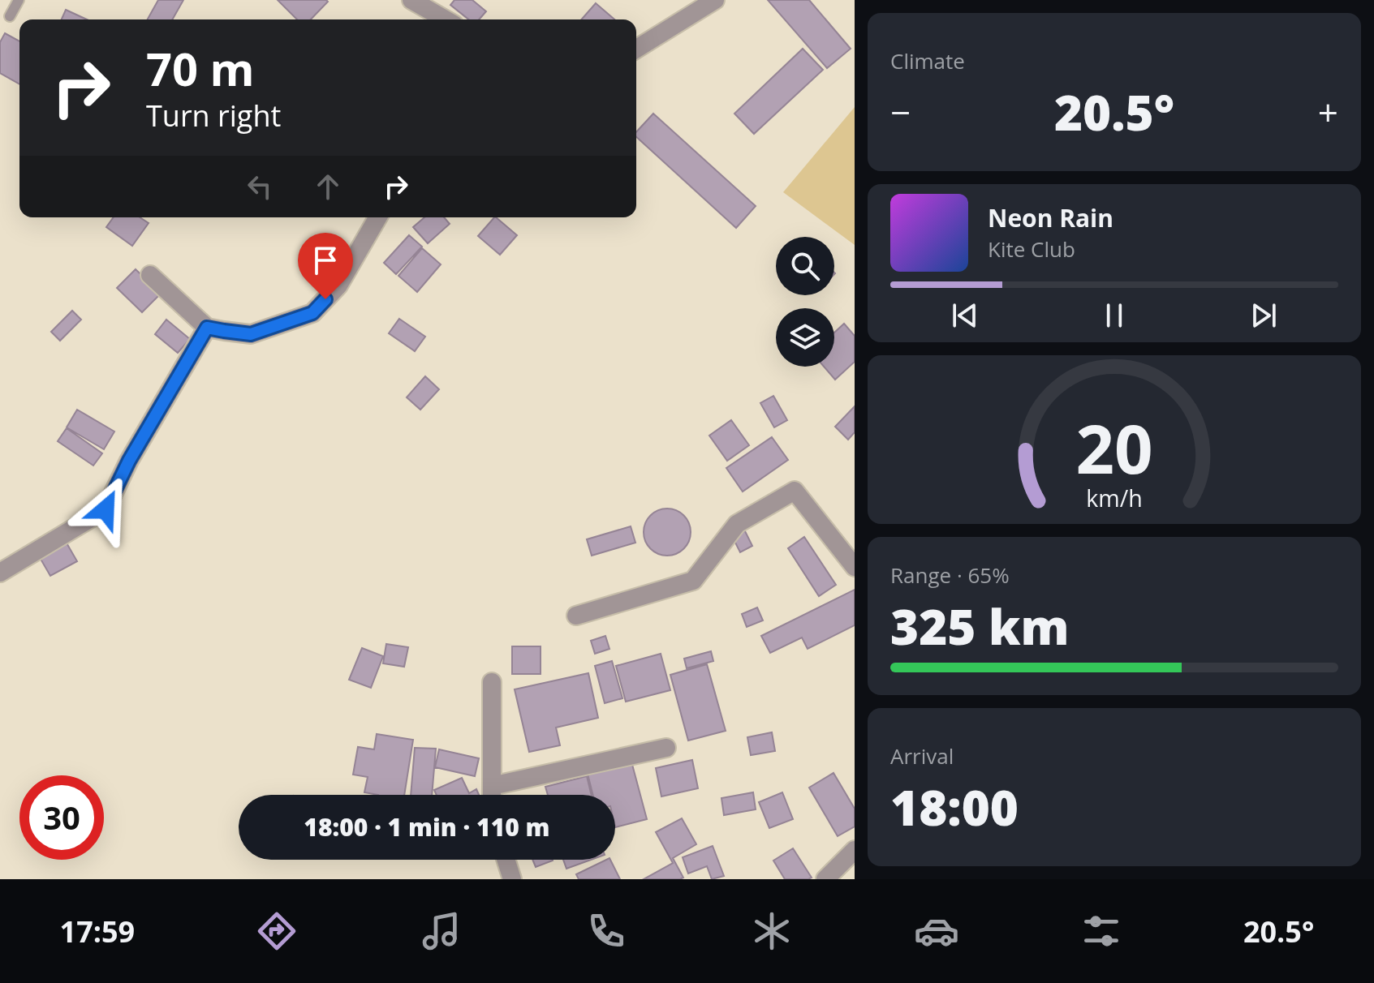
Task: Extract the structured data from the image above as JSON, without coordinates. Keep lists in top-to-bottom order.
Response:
{
  "page": {
    "tile": [
      "Climate",
      ["Range · 65%", "325 km"],
      ["Arrival", "18:00"]
    ],
    "turn": ["70 m", "Turn right"],
    "heat": ["−", "20.5°", "+"],
    "song": ["Neon Rain", "Kite Club"],
    "limit": "30",
    "trip": "18:00 · 1 min · 110 m",
    "tabs": ["17:59", "20.5°"],
    "gauge": ["20", "km/h"]
  }
}
